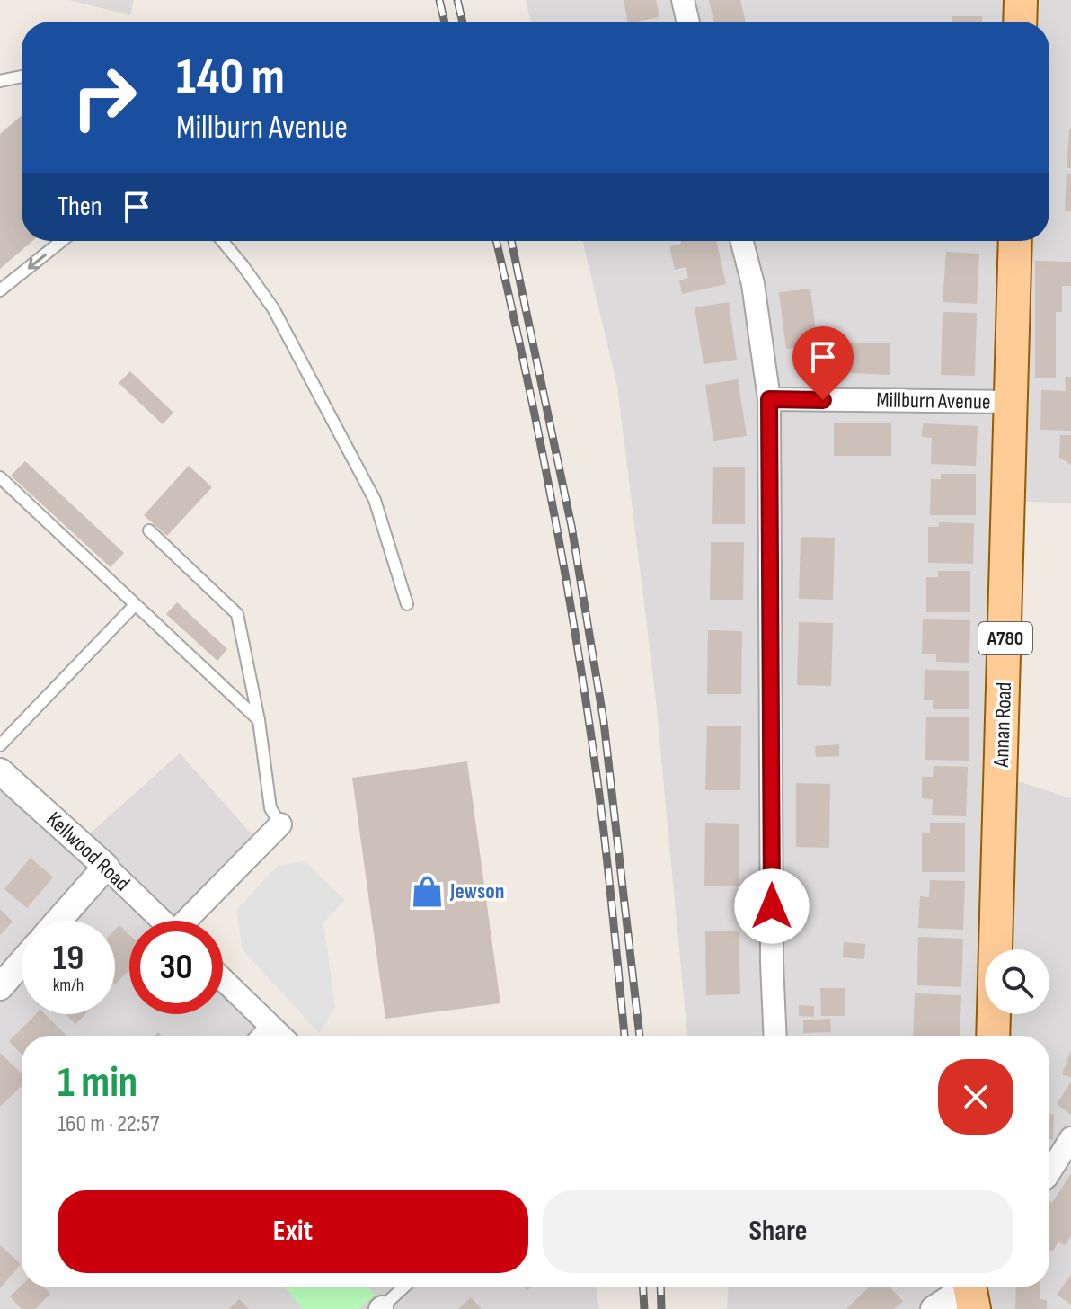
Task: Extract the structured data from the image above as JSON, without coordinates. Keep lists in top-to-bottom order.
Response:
{
  "streets": {
    "main road": ["A780", "Annan Road"],
    "street": ["Millburn Avenue", "Kellwood Road"]
  },
  "crossings": [
    ["Millburn Avenue", "Annan Road"]
  ],
  "places": {
    "shop": ["Jewson"]
  },
  "page": {
    "turn": ["140 m", "Millburn Avenue"],
    "then": "Then",
    "speed": "19 km/h",
    "limit": "30",
    "heading": ["1 min", "160 m · 22:57"],
    "buttons": ["Exit", "Share"]
  }
}
